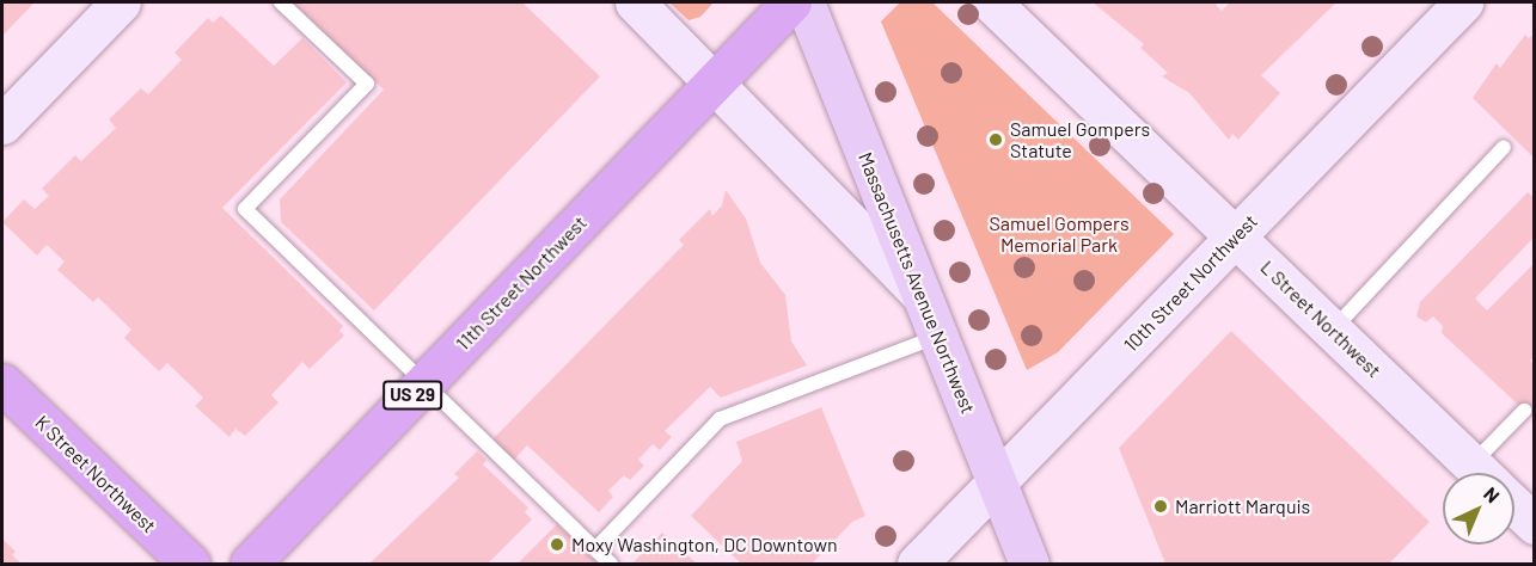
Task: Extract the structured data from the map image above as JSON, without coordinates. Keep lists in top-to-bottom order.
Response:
{
  "streets": {
    "highway": ["11th Street Northwest", "US 29", "K Street Northwest"],
    "main road": ["Massachusetts Avenue Northwest"],
    "street": ["10th Street Northwest", "L Street Northwest"]
  },
  "crossings": [
    ["Massachusetts Avenue Northwest", "10th Street Northwest"],
    ["10th Street Northwest", "L Street Northwest"]
  ],
  "parks": ["Samuel Gompers Memorial Park"],
  "places": ["Samuel Gompers Statute", "Marriott Marquis", "Moxy Washington, DC Downtown"],
  "north": "top right"
}
